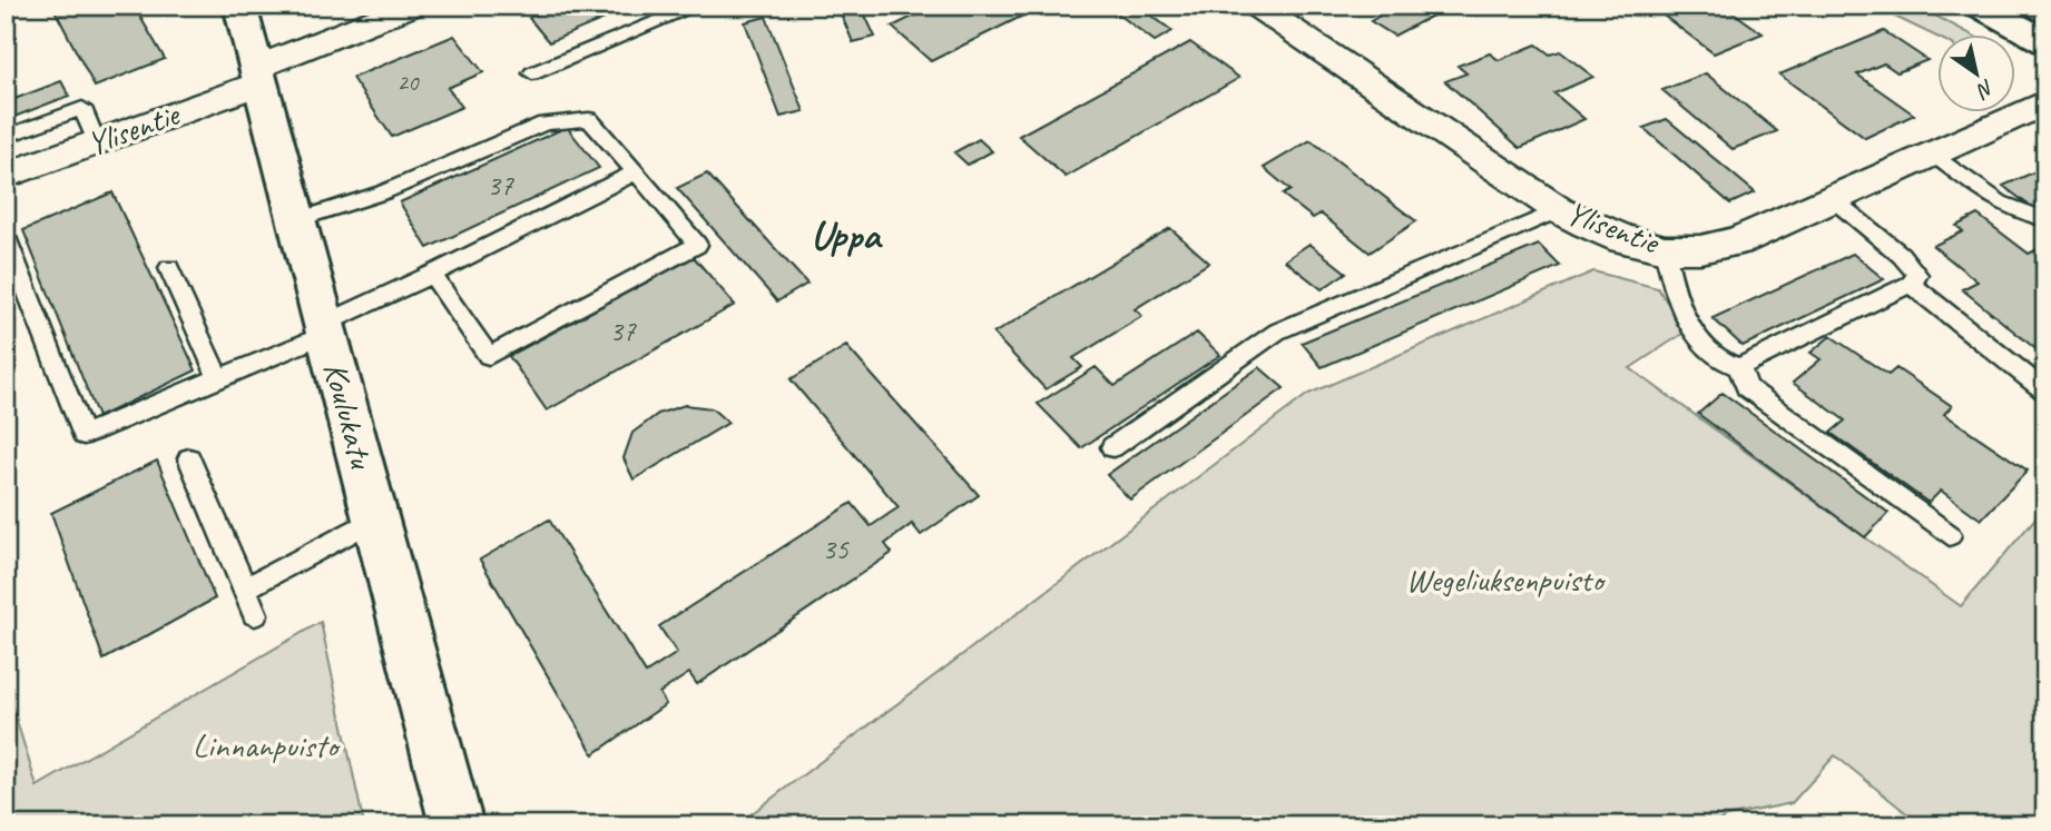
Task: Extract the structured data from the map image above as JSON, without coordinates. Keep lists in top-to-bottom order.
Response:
{
  "streets": {
    "street": ["Ylisentie", "Koulukatu"]
  },
  "crossings": [
    ["Ylisentie", "Koulukatu"]
  ],
  "districts": ["Uppa"],
  "parks": ["Wegeliuksenpuisto", "Linnanpuisto"],
  "house_numbers": [
    "20",
    "37",
    "37",
    "35"
  ],
  "north": "bottom right"
}
